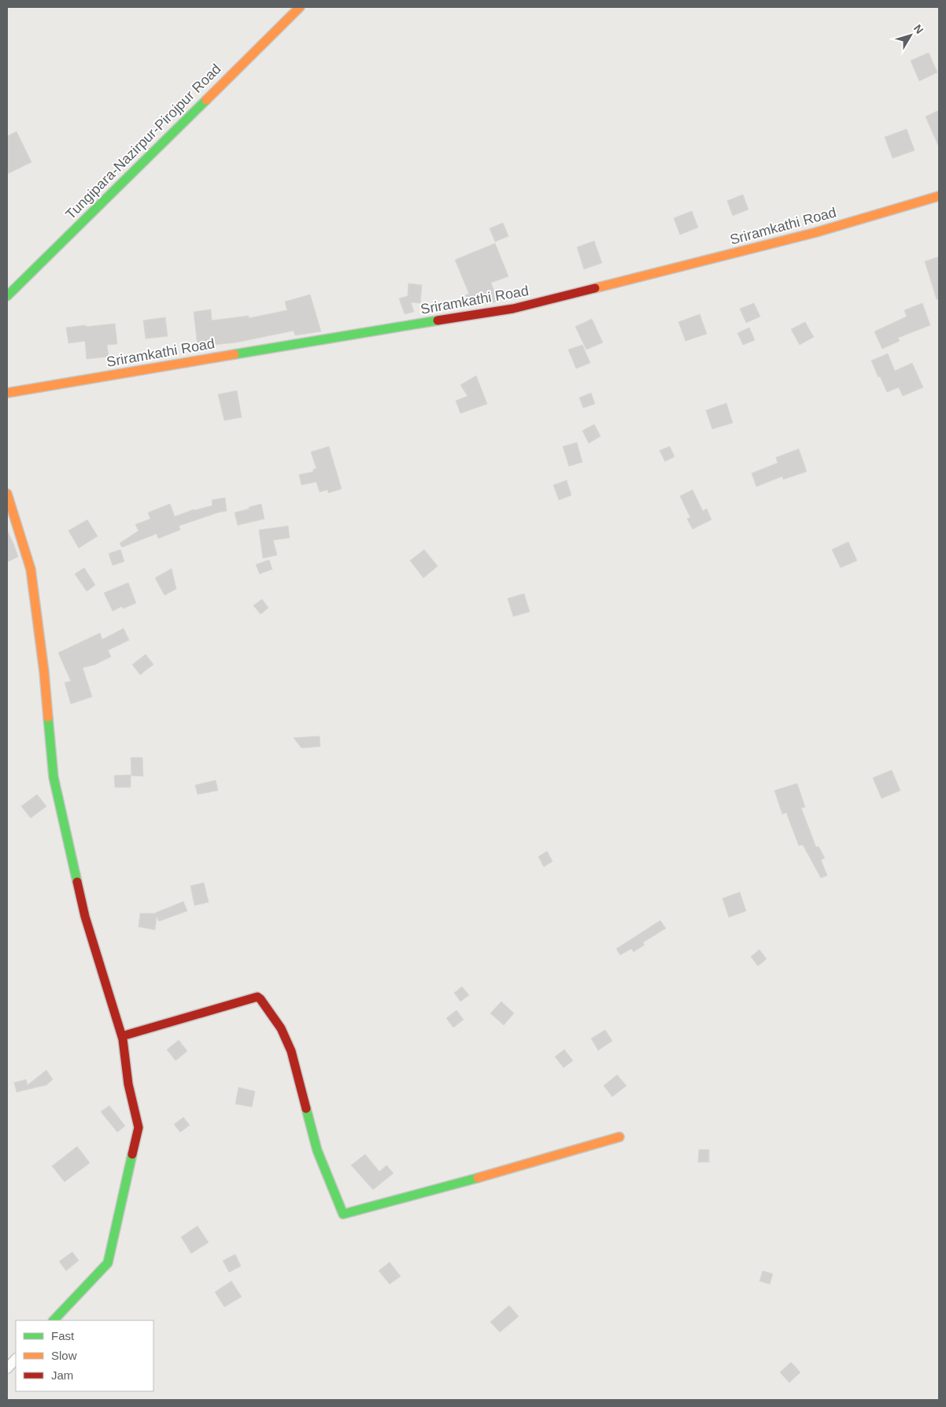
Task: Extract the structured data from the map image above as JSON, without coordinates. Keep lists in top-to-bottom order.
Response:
{
  "streets": {
    "street": ["Tungipara-Nazirpur-Pirojpur Road", "Sriramkathi Road"]
  },
  "legend": ["Fast", "Slow", "Jam"],
  "north": "top right"
}
